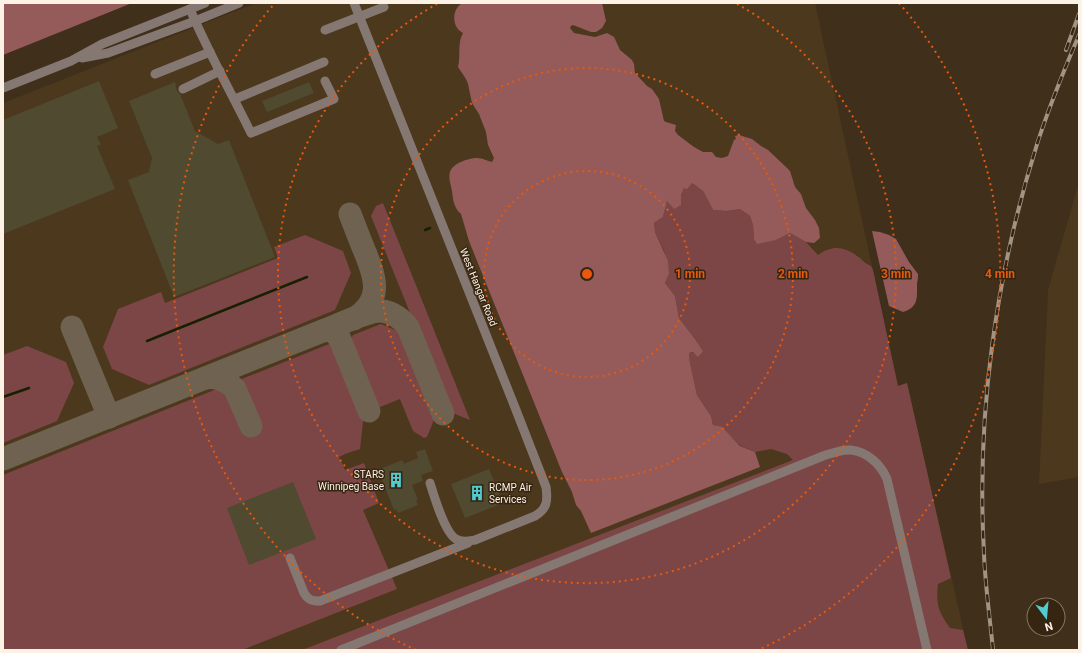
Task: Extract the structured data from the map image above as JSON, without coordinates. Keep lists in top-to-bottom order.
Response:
{
  "streets": {
    "street": ["West Hangar Road"]
  },
  "places": {
    "building": ["STARS Winnipeg Base", "RCMP Air Services"]
  },
  "north": "bottom",
  "rings": [
    "1 min",
    "2 min",
    "3 min",
    "4 min"
  ]
}
